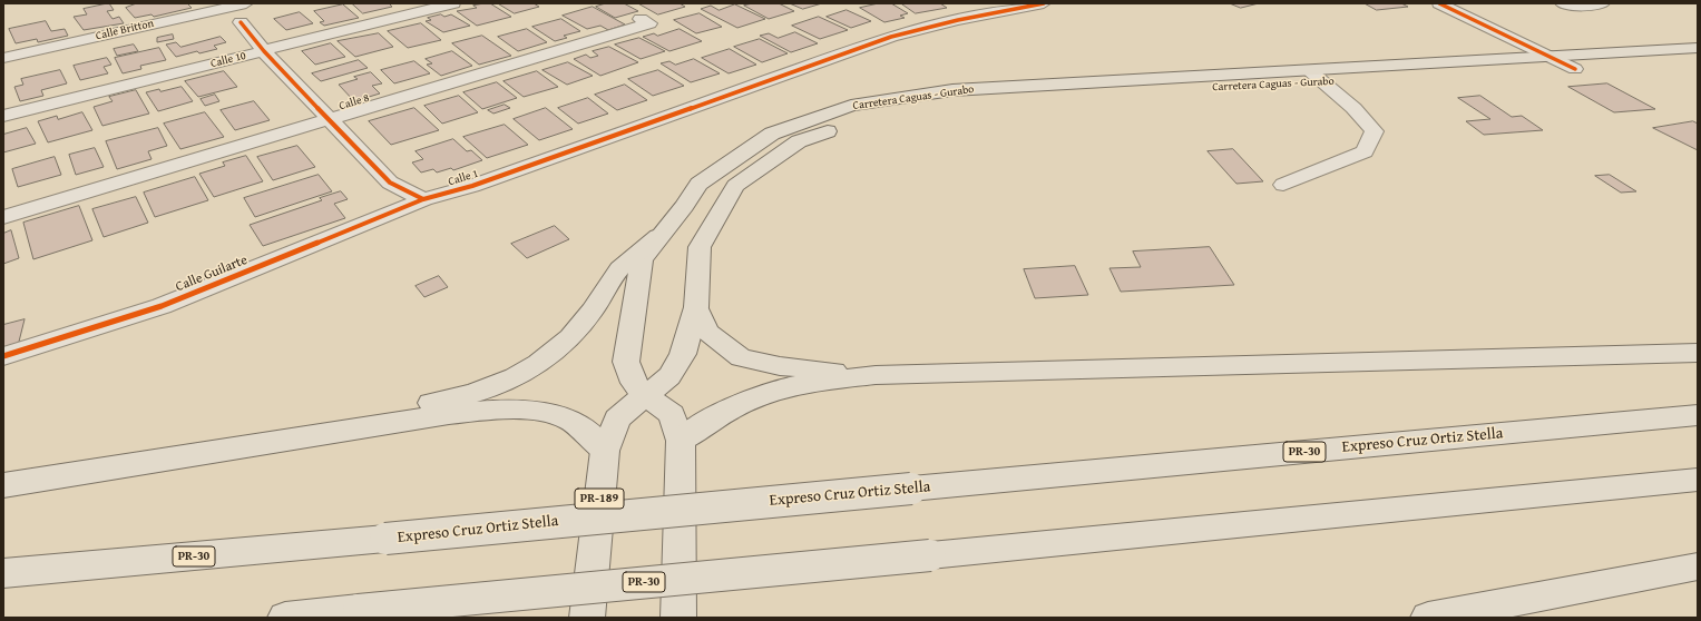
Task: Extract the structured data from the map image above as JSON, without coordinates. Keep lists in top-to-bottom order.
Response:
{
  "streets": {
    "main road": [
      "Carretera Caguas - Gurabo",
      "Expreso Cruz Ortiz Stella",
      "PR-30",
      "PR-189"
    ],
    "street": [
      "Calle Britton",
      "Calle 10",
      "Calle 8",
      "Calle 1",
      "Calle Guilarte"
    ]
  },
  "crossings": [
    ["Carretera Caguas - Gurabo", "PR-189"],
    ["Calle 1", "Calle Guilarte"]
  ]
}
